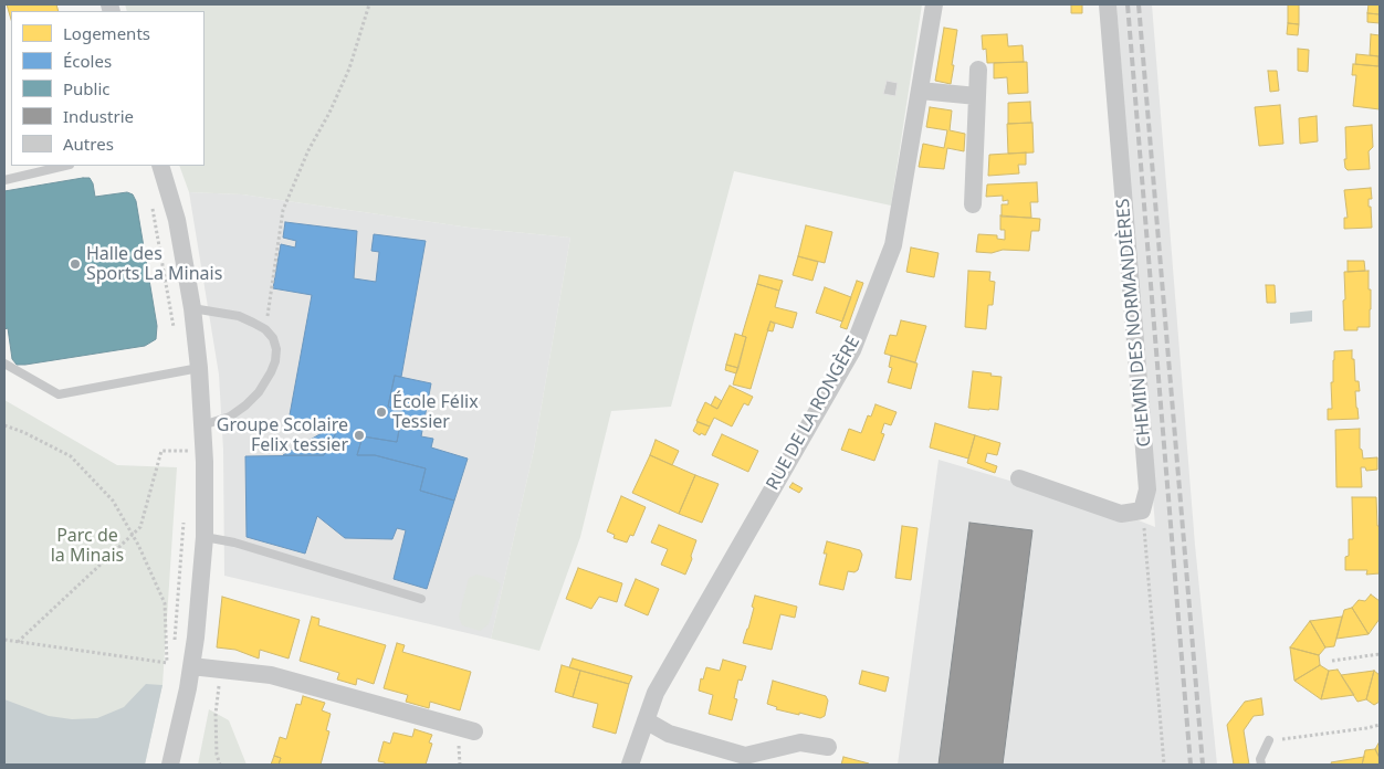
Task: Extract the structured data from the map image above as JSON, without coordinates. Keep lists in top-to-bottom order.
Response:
{
  "streets": {
    "street": ["CHEMIN DES NORMANDIÈRES", "RUE DE LA RONGÈRE"]
  },
  "parks": ["Parc de la Minais"],
  "places": ["Halle des Sports La Minais", "École Félix Tessier", "Groupe Scolaire Felix tessier"],
  "legend": [
    "Logements",
    "Écoles",
    "Public",
    "Industrie",
    "Autres"
  ]
}
